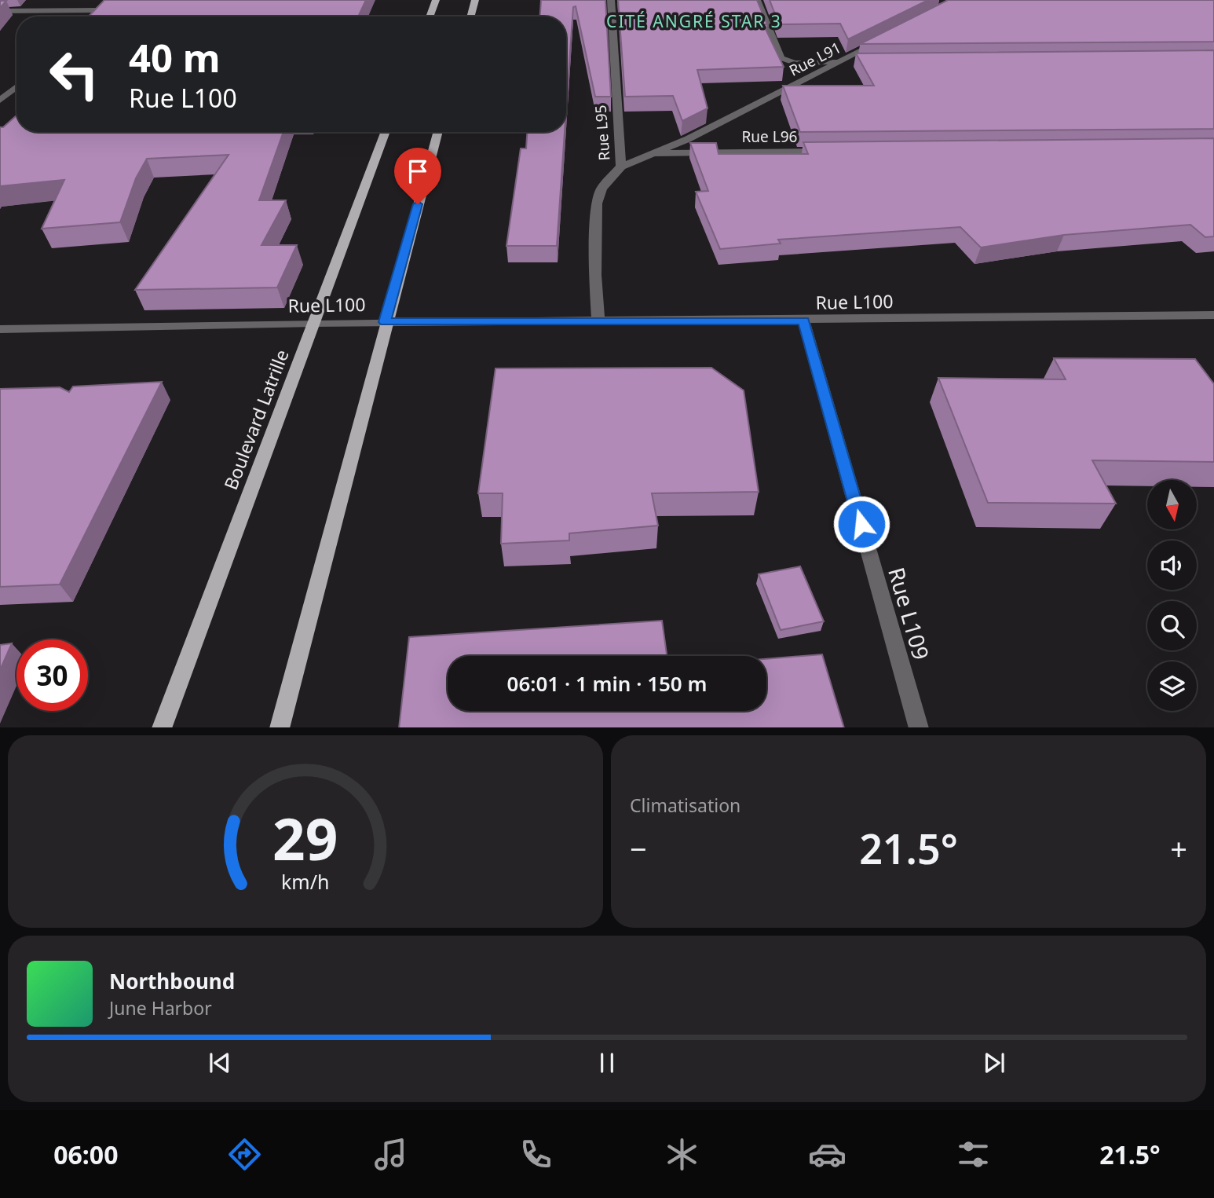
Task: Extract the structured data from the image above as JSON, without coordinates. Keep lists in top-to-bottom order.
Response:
{
  "streets": {
    "main road": ["Boulevard Latrille"],
    "street": [
      "Rue L91",
      "Rue L95",
      "Rue L96",
      "Rue L100",
      "Rue L109"
    ]
  },
  "crossings": [
    ["Rue L91", "Rue L95"],
    ["Rue L91", "Rue L96"],
    ["Rue L95", "Rue L100"],
    ["Rue L100", "Boulevard Latrille"],
    ["Rue L100", "Rue L109"]
  ],
  "districts": ["CITÉ ANGRÉ STAR 3"],
  "north": "bottom",
  "page": {
    "turn": ["40 m", "Rue L100"],
    "limit": "30",
    "trip": "06:01 · 1 min · 150 m",
    "tile": "Climatisation",
    "heat": ["−", "21.5°", "+"],
    "song": ["Northbound", "June Harbor"],
    "tabs": ["06:00", "21.5°"],
    "gauge": ["29", "km/h"]
  }
}
